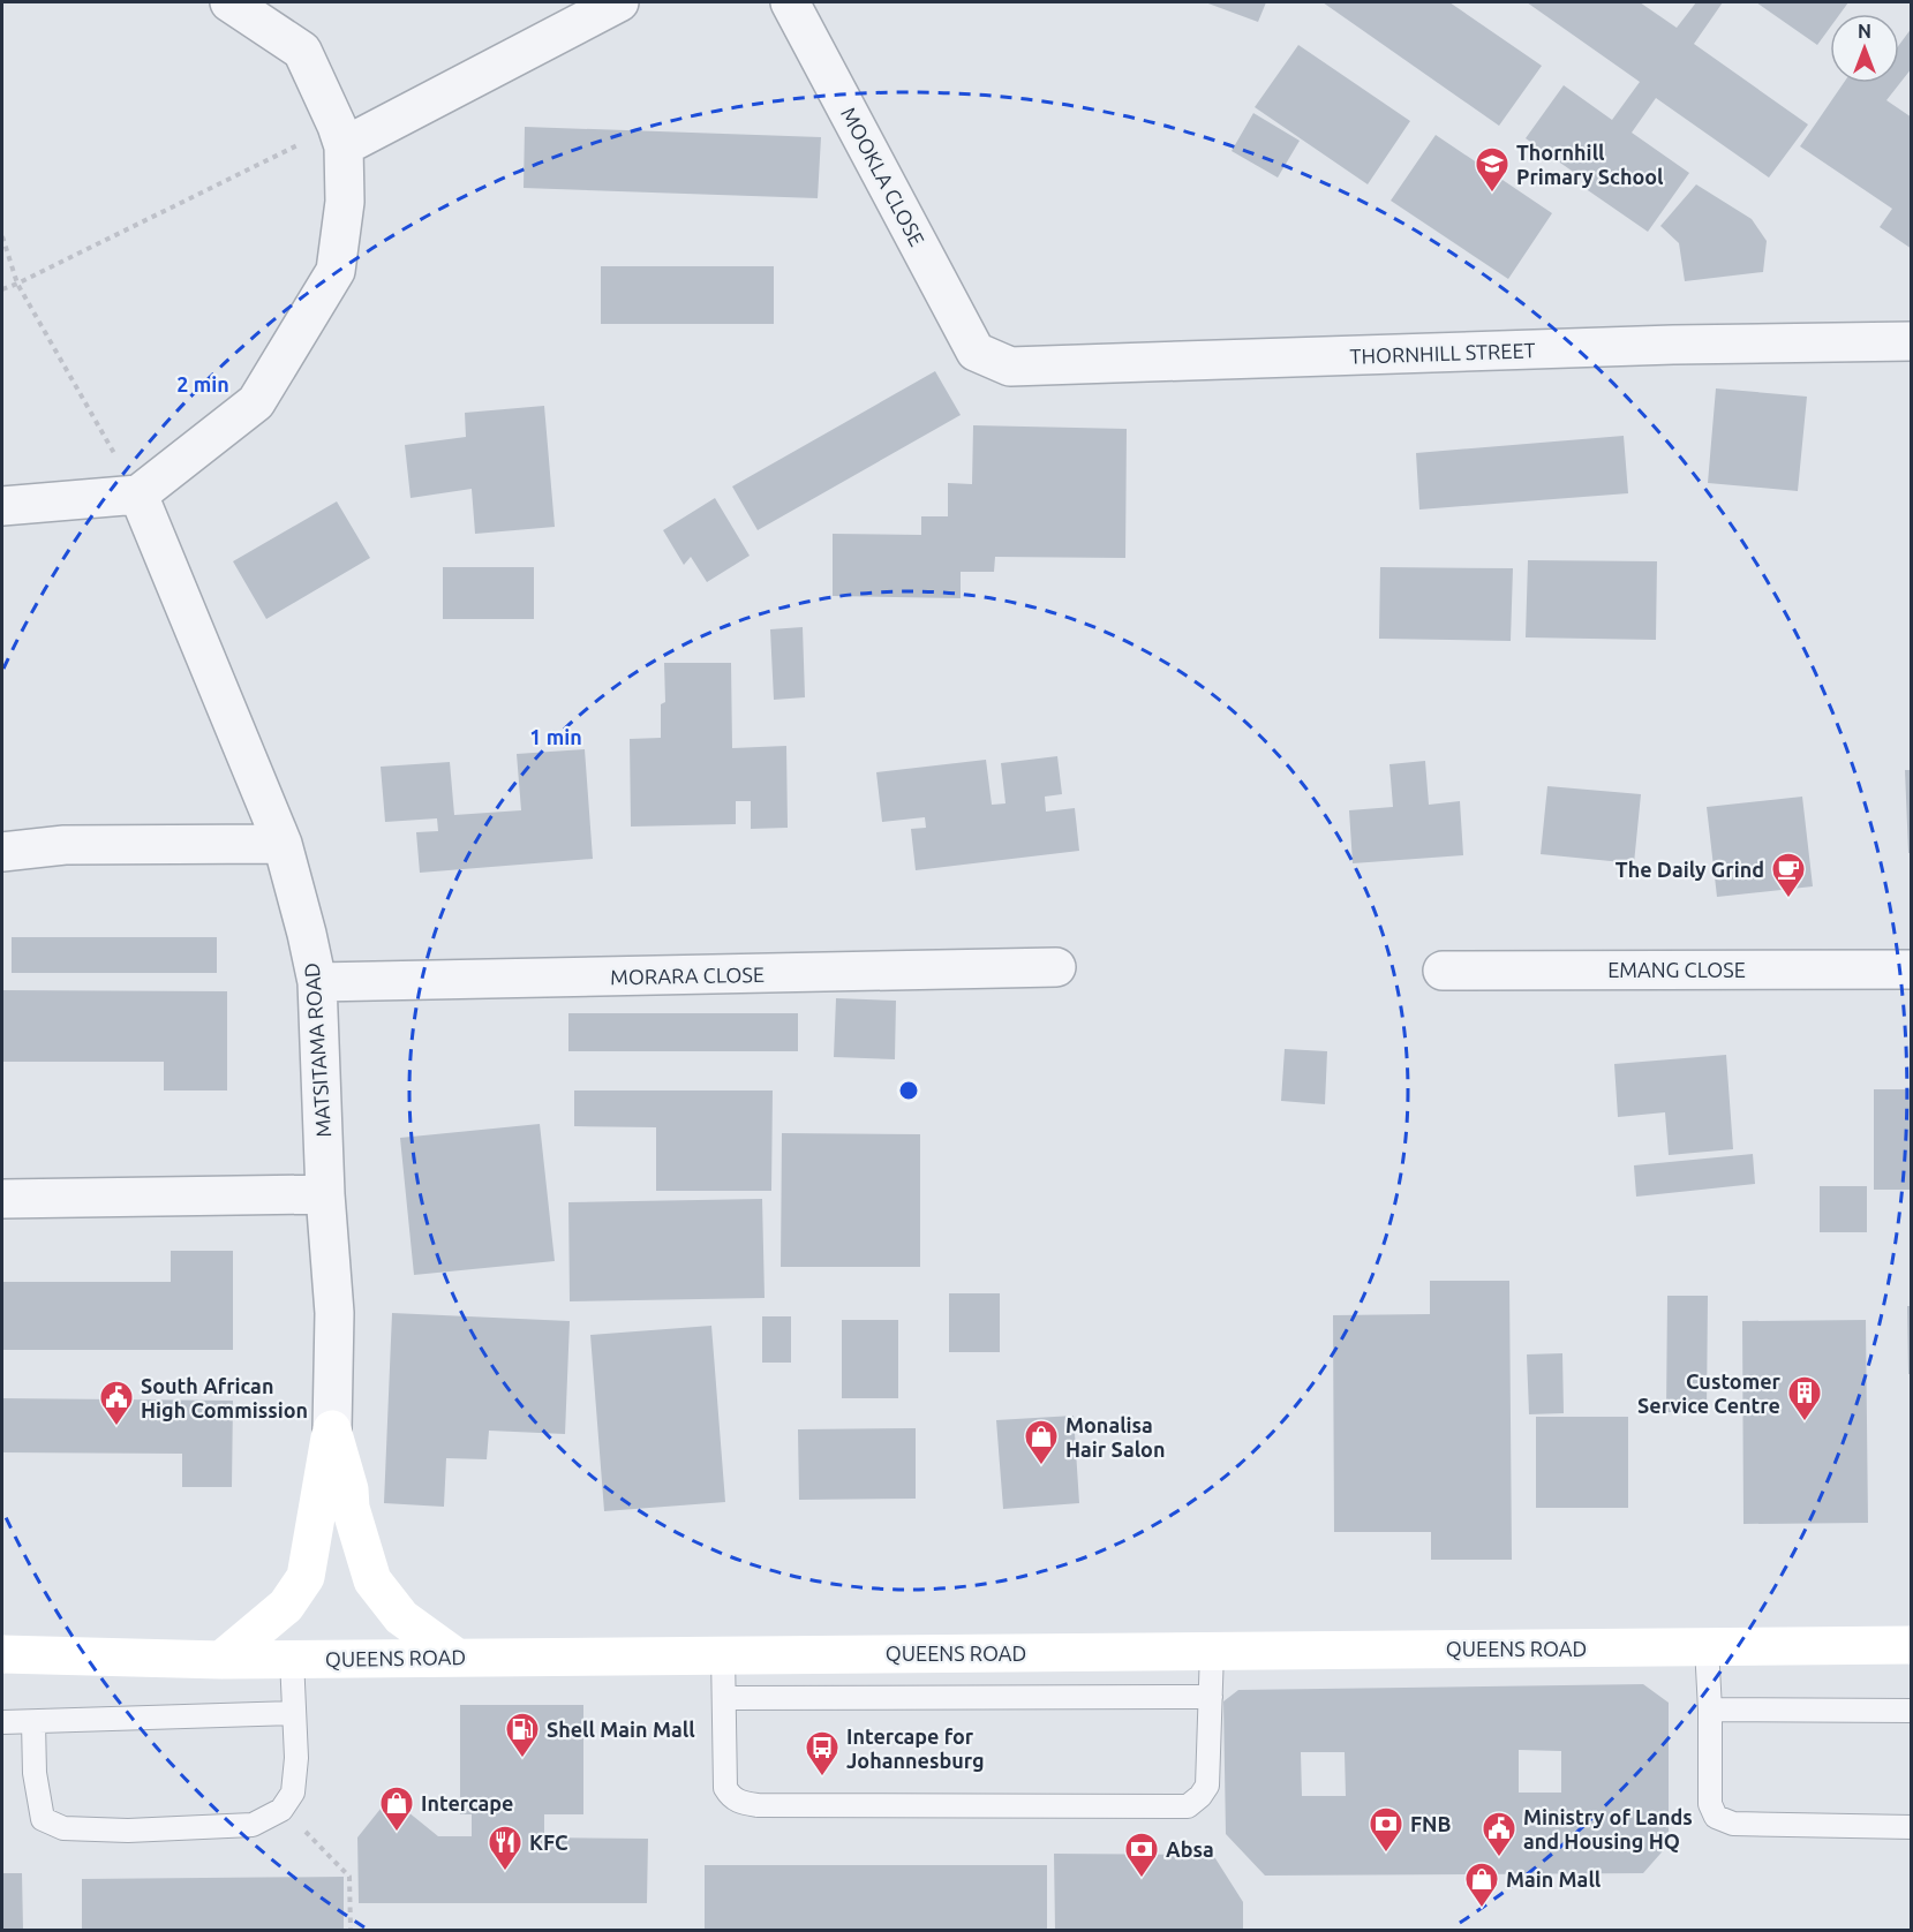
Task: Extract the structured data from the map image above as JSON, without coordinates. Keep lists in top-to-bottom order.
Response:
{
  "streets": {
    "main road": ["QUEENS ROAD"],
    "street": [
      "MOOKLA CLOSE",
      "THORNHILL STREET",
      "EMANG CLOSE",
      "MORARA CLOSE",
      "MATSITAMA ROAD"
    ]
  },
  "crossings": [
    ["MOOKLA CLOSE", "THORNHILL STREET"],
    ["MORARA CLOSE", "MATSITAMA ROAD"]
  ],
  "places": {
    "school or university": ["Thornhill Primary School"],
    "cafe": ["The Daily Grind"],
    "building": ["Customer Service Centre"],
    "public building": ["South African High Commission", "Ministry of Lands and Housing HQ"],
    "shop": ["Monalisa Hair Salon", "Intercape", "Main Mall"],
    "fuel station": ["Shell Main Mall"],
    "bus stop": ["Intercape for Johannesburg"],
    "bank": ["FNB", "Absa"],
    "restaurant": ["KFC"]
  },
  "north": "top",
  "rings": ["2 min", "1 min"]
}
